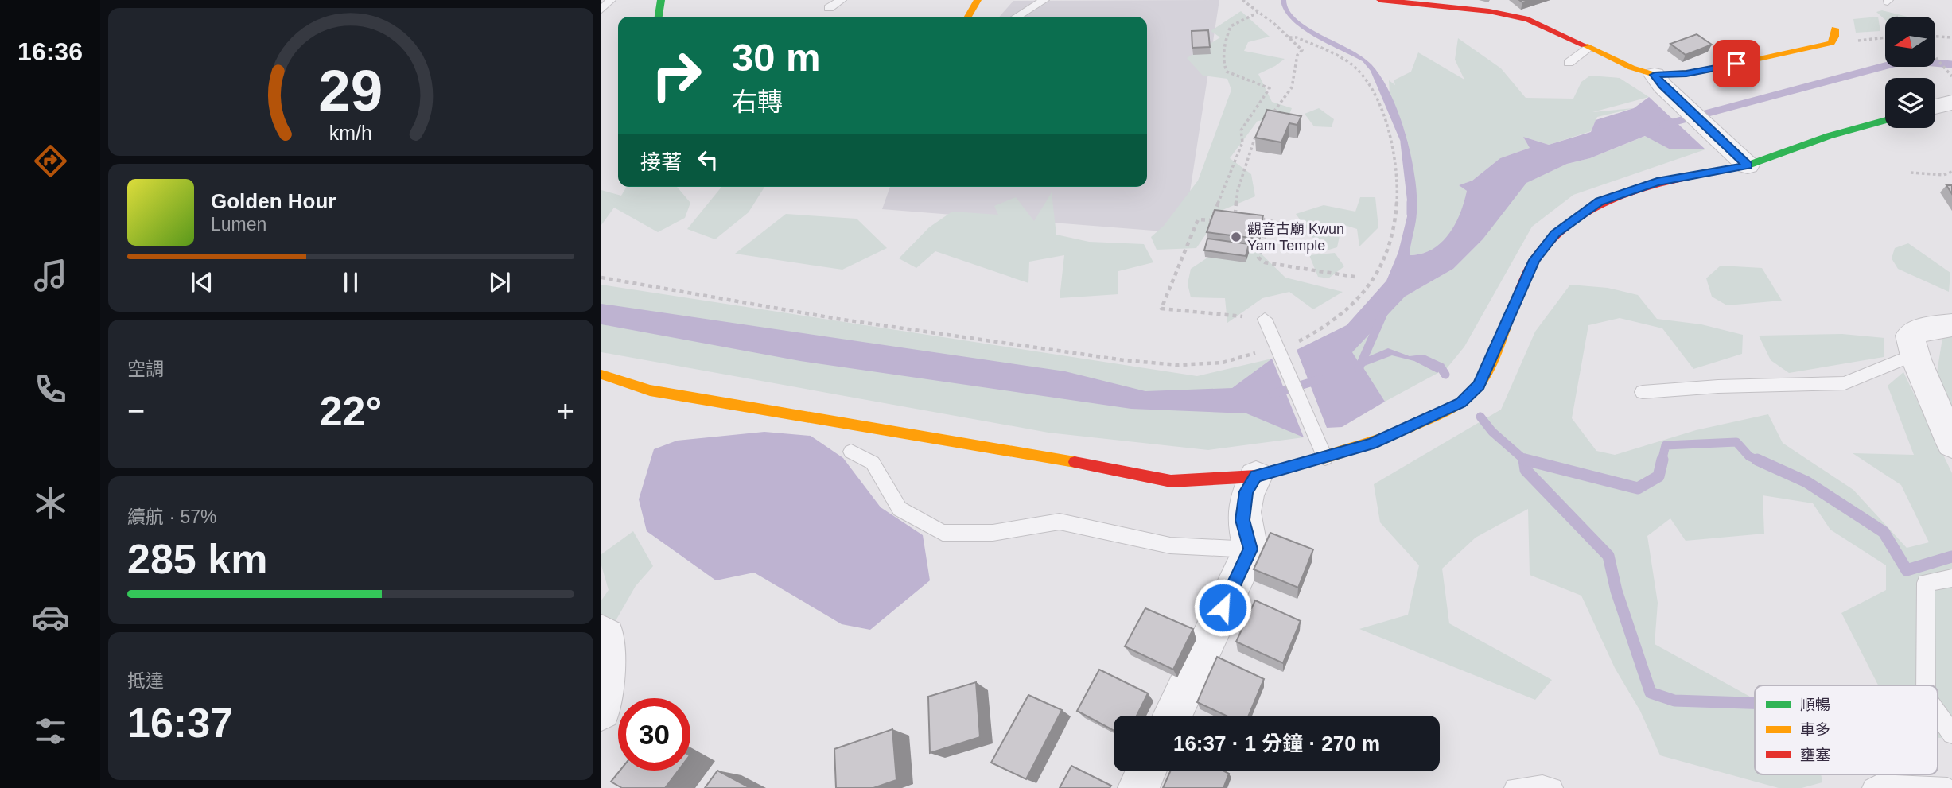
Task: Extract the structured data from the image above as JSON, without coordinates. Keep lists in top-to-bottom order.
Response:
{
  "places": ["觀音古廟 Kwun Yam Temple"],
  "legend": ["順暢", "車多", "壅塞"],
  "north": "left",
  "page": {
    "tabs": "16:36",
    "turn": ["30 m", "右轉"],
    "then": "接著",
    "song": ["Golden Hour", "Lumen"],
    "tile": [
      "空調",
      ["續航 · 57%", "285 km"],
      ["抵達", "16:37"]
    ],
    "heat": ["−", "22°", "+"],
    "limit": "30",
    "trip": "16:37 · 1 分鐘 · 270 m",
    "gauge": ["29", "km/h"]
  }
}
